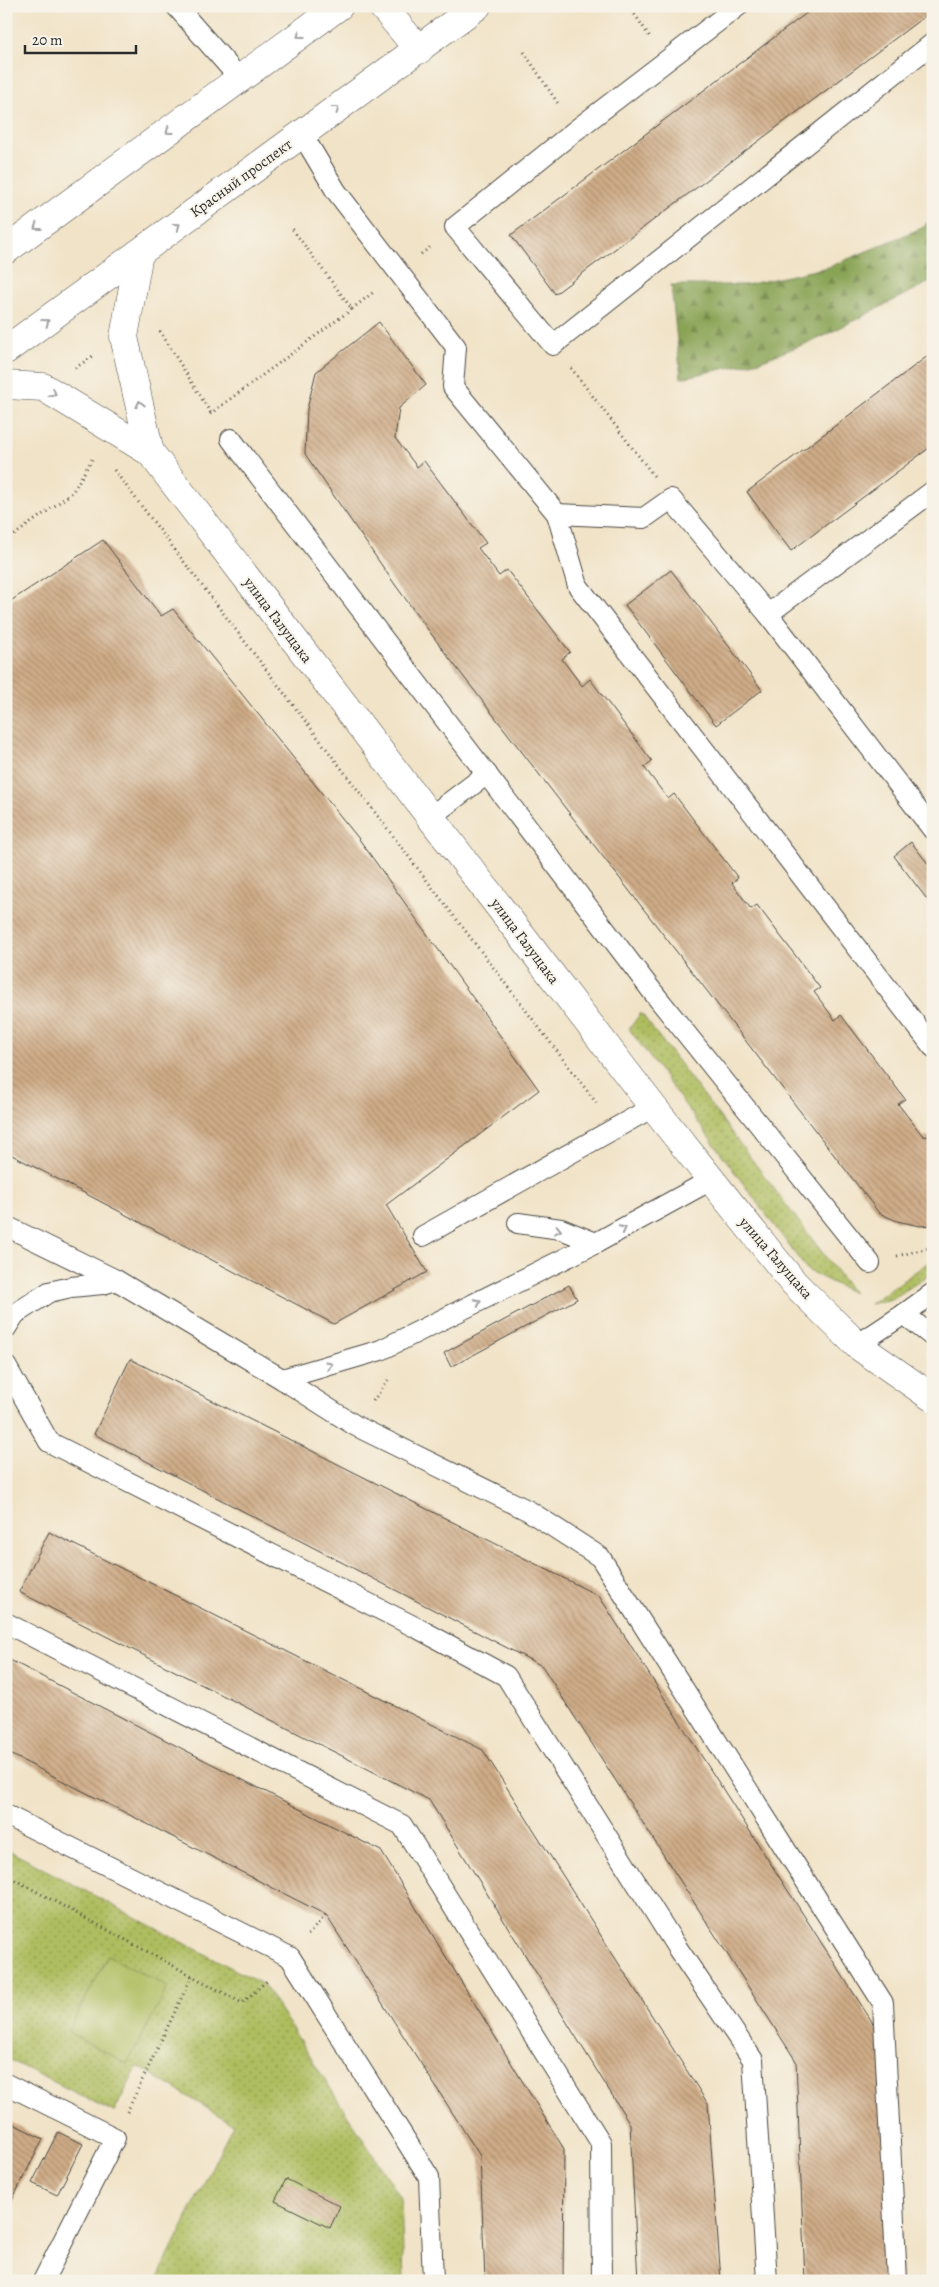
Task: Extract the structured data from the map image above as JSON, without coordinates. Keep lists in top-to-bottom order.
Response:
{
  "streets": {
    "street": ["Красный проспект", "улица Галущака"]
  },
  "scale_bar": "20 m"
}
